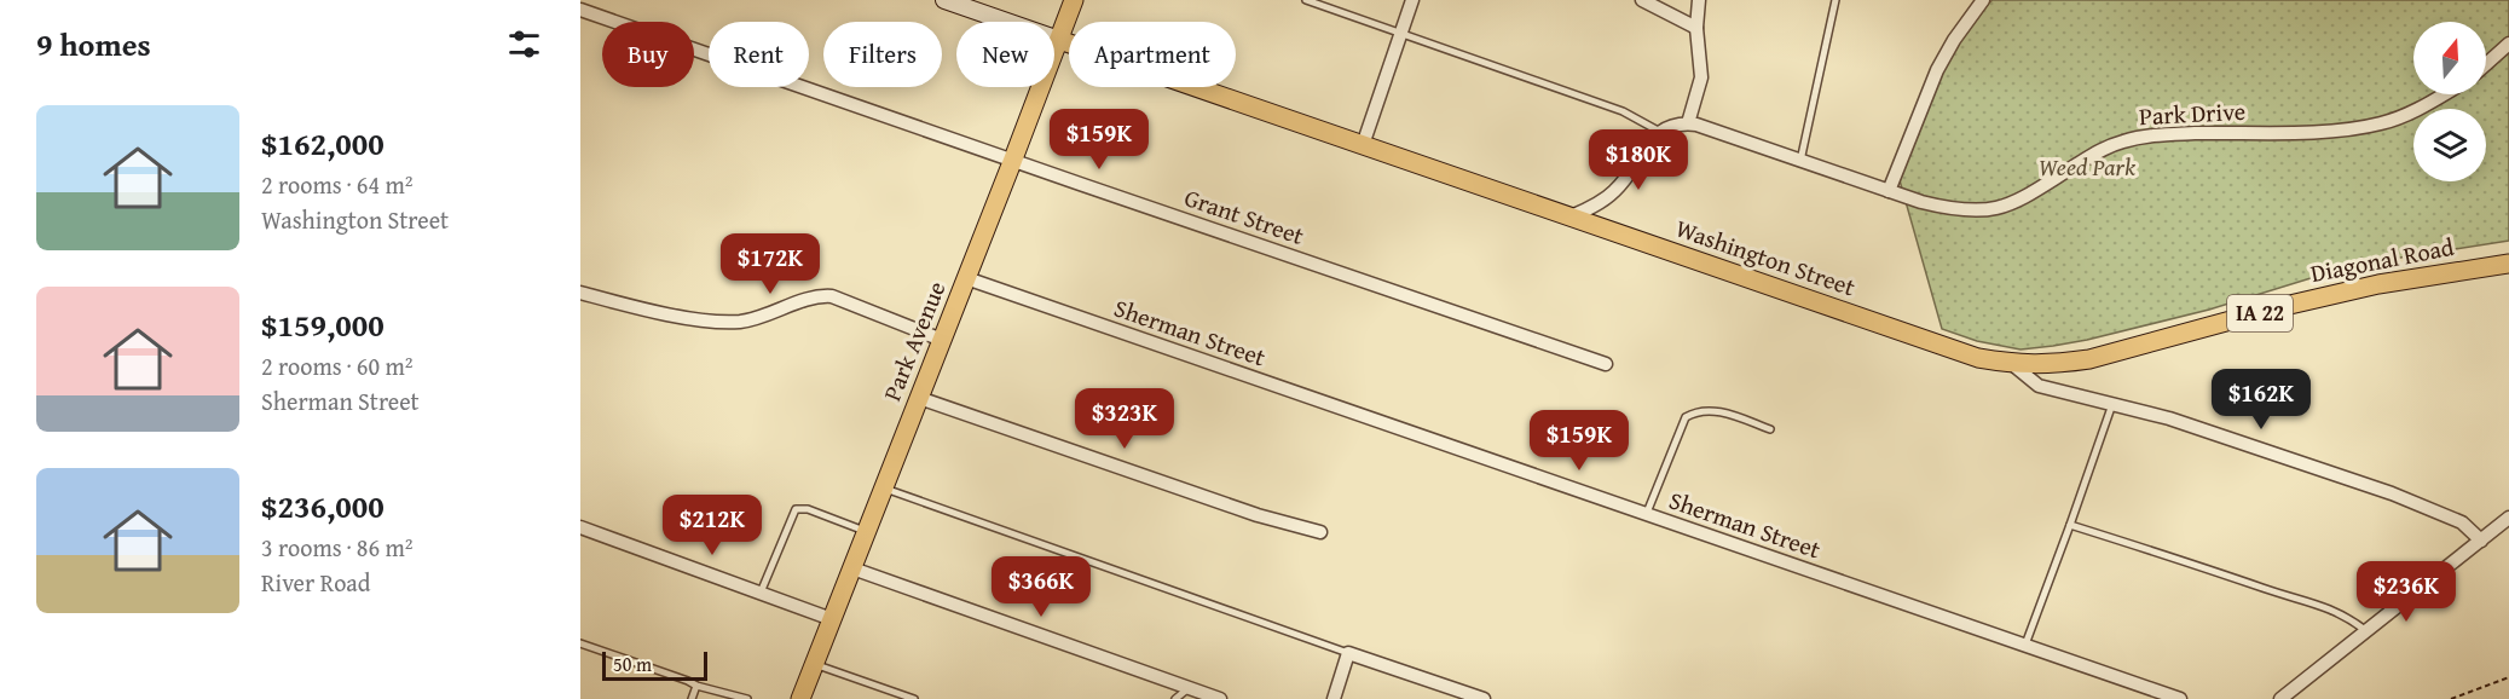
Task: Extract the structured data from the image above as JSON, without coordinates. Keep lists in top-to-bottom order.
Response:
{
  "streets": {
    "main road": [
      "Washington Street",
      "Diagonal Road",
      "IA 22",
      "Park Avenue"
    ],
    "street": ["Park Drive", "Grant Street", "Sherman Street"]
  },
  "crossings": [
    ["Grant Street", "Park Avenue"],
    ["Washington Street", "Diagonal Road"],
    ["Washington Street", "Park Avenue"],
    ["Sherman Street", "Park Avenue"]
  ],
  "parks": ["Weed Park"],
  "scale_bar": "50 m",
  "north": "top",
  "page": {
    "heading": "9 homes",
    "chip": [
      "Buy",
      "Rent",
      "Filters",
      "New",
      "Apartment"
    ],
    "list": [
      {
        "name": "$162,000",
        "note": "2 rooms · 64 m² · Washington Street"
      },
      {
        "name": "$159,000",
        "note": "2 rooms · 60 m² · Sherman Street"
      },
      {
        "name": "$236,000",
        "note": "3 rooms · 86 m² · River Road"
      }
    ],
    "price": [
      "$159K",
      "$180K",
      "$172K",
      "$162K",
      "$323K",
      "$159K",
      "$212K",
      "$366K",
      "$236K"
    ],
    "scale": "50 m"
  }
}
